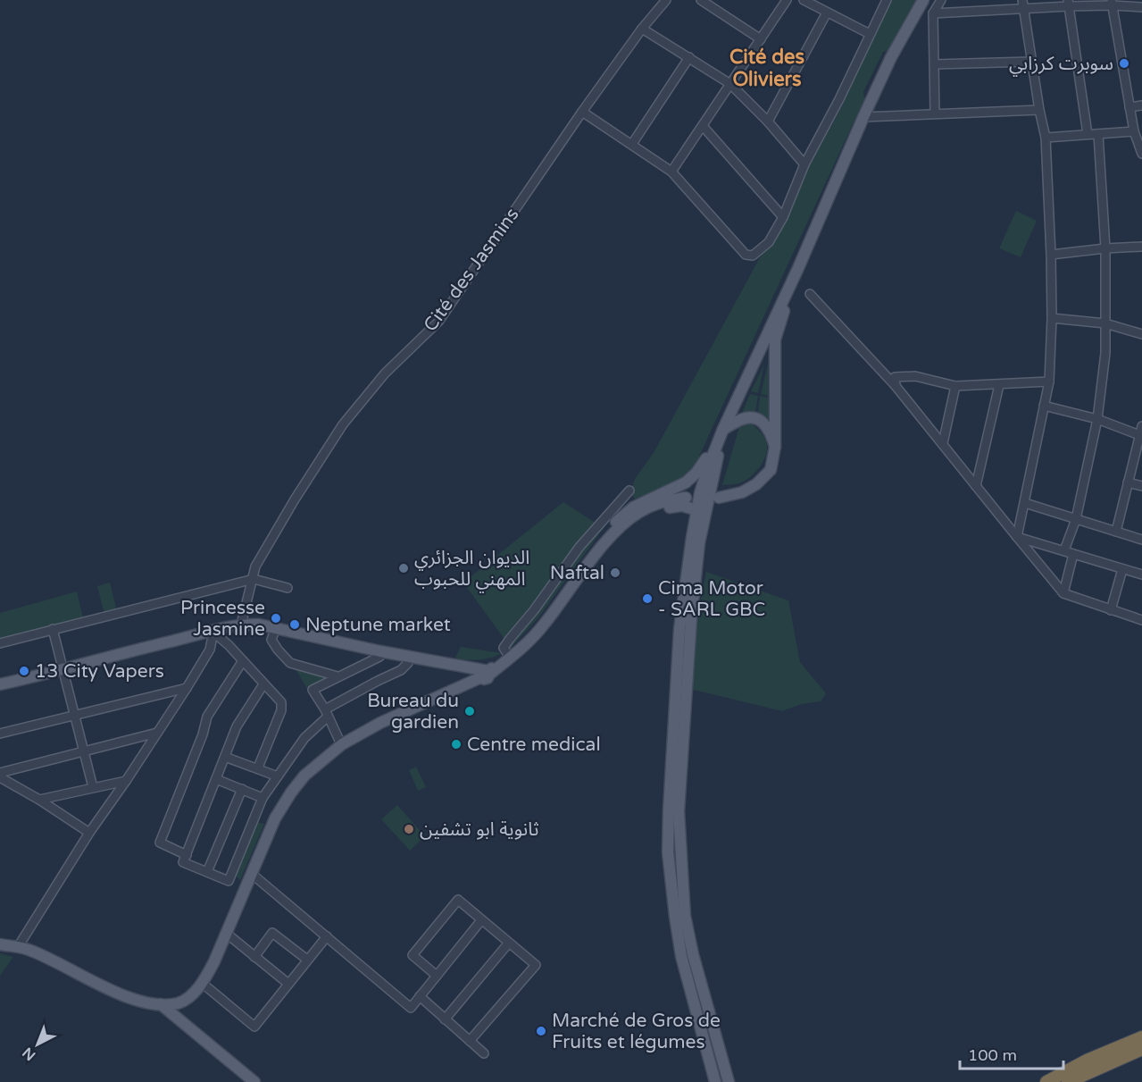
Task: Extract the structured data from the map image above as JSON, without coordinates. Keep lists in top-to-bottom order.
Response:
{
  "streets": {
    "street": ["Cité des Jasmins"]
  },
  "districts": ["Cité des Oliviers"],
  "places": [
    "سوبرت كرزابي",
    "الديوان الجزائري المهني للحبوب",
    "Naftal",
    "Cima Motor - SARL GBC",
    "Princesse Jasmine",
    "Neptune market",
    "13 City Vapers",
    "Bureau du gardien",
    "Centre medical",
    "ثانوية ابو تشفين",
    "Marché de Gros de Fruits et légumes"
  ],
  "scale_bar": "100 m",
  "north": "bottom left"
}
